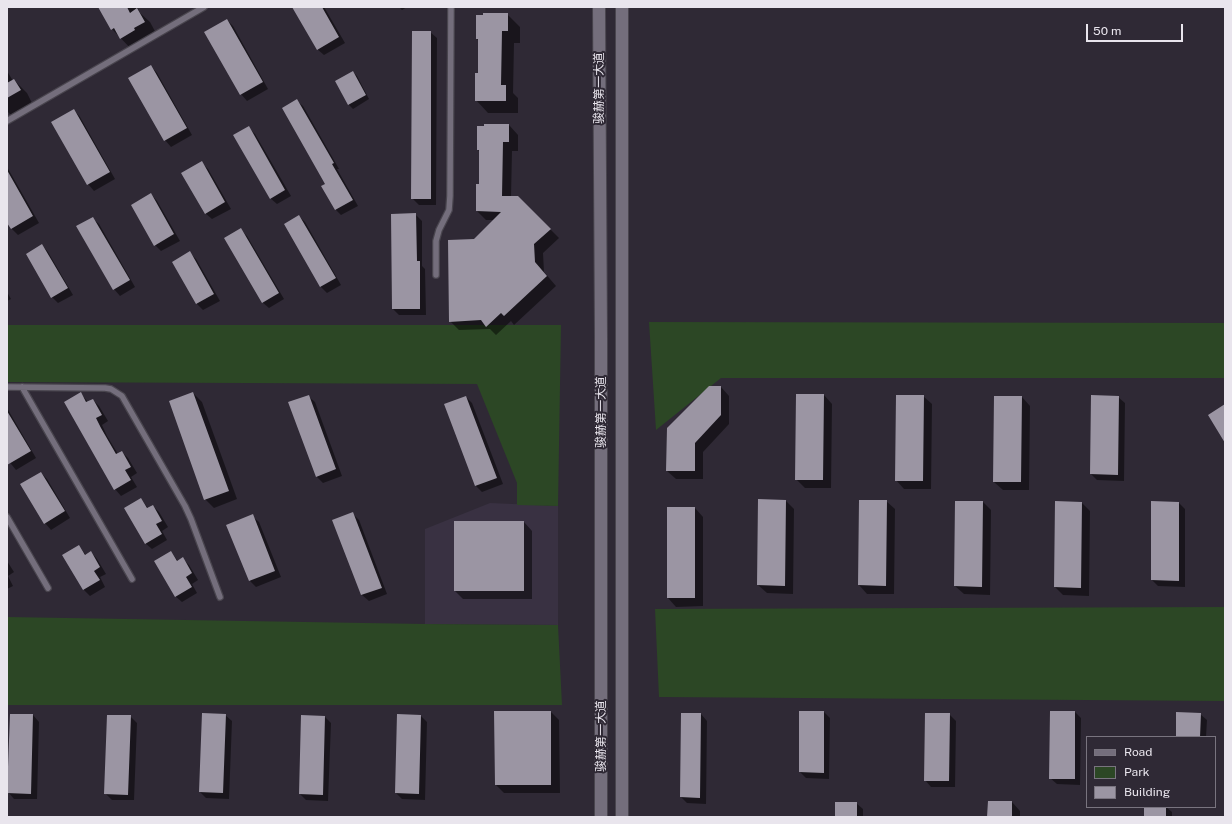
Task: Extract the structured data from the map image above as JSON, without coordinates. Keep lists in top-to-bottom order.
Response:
{
  "streets": {
    "main road": ["骏赫第一大道"]
  },
  "legend": ["Road", "Park", "Building"],
  "scale_bar": "50 m"
}
